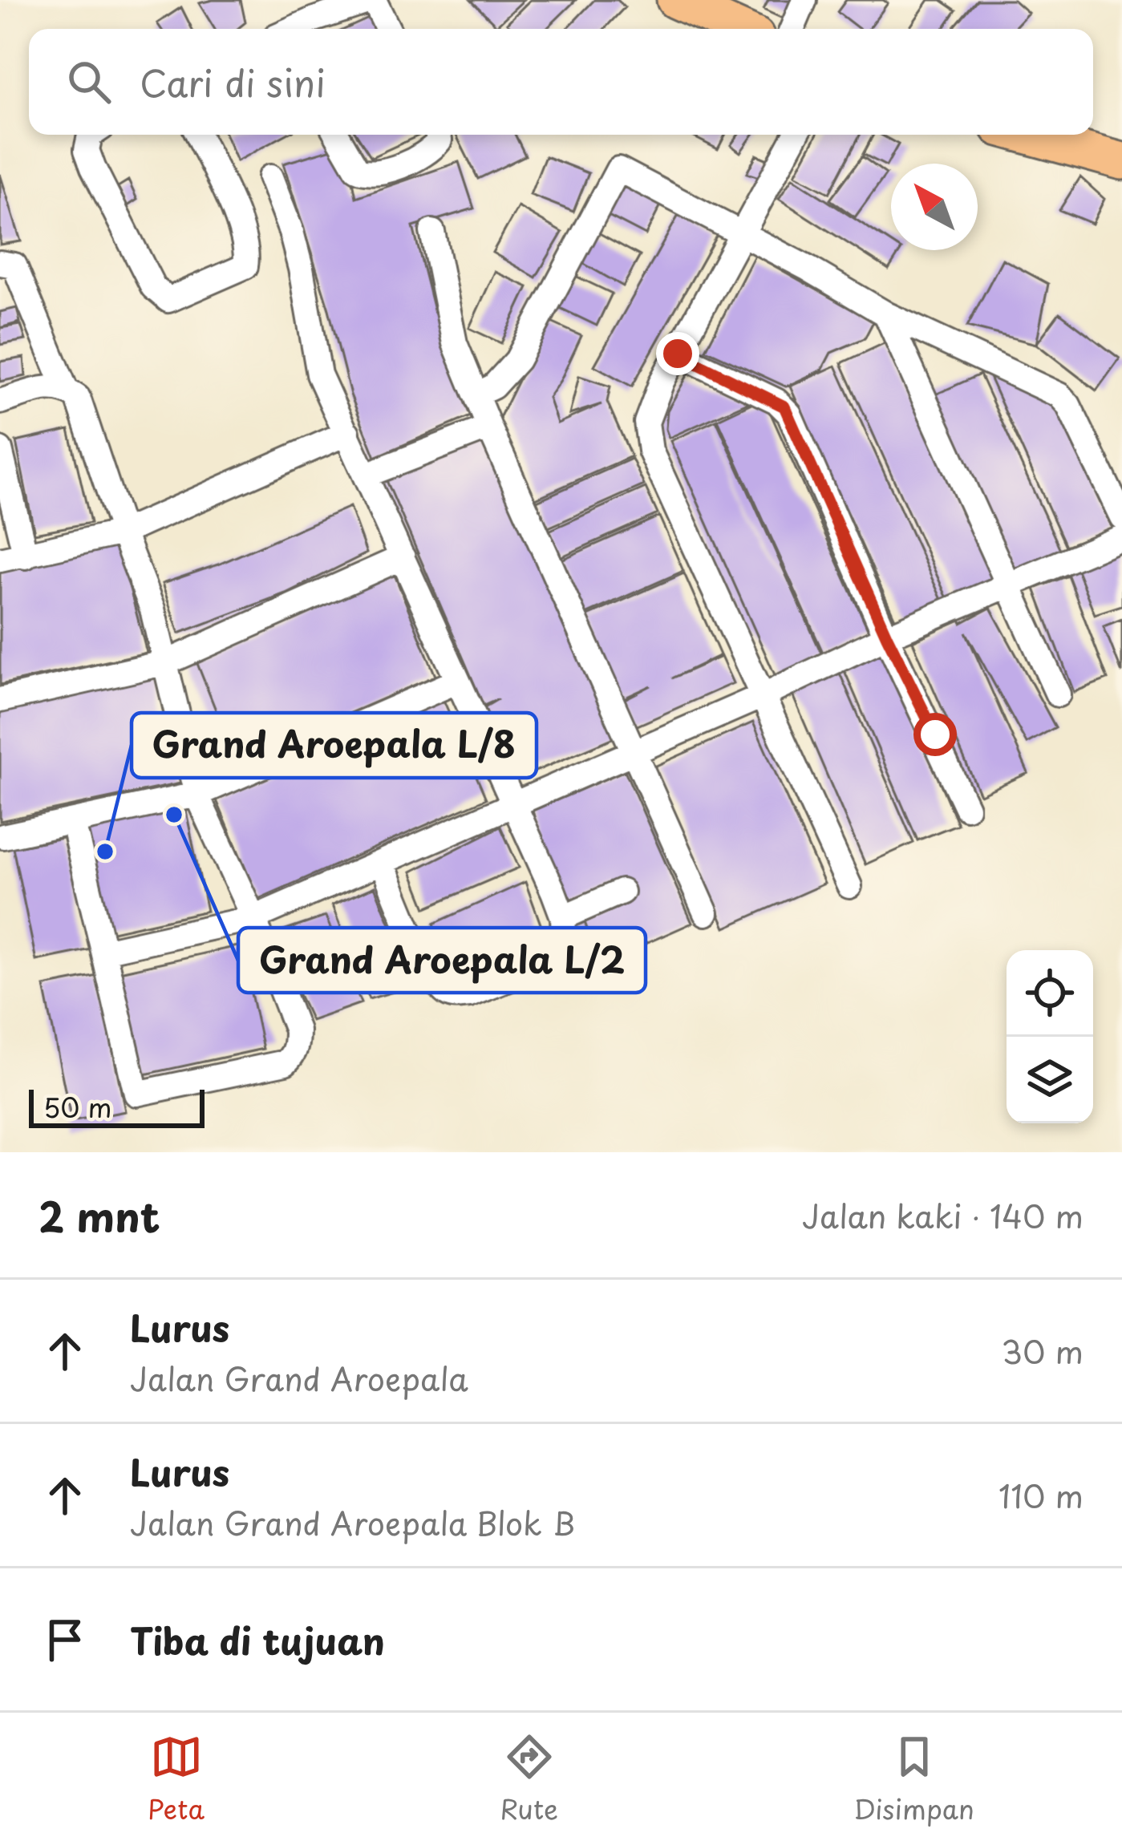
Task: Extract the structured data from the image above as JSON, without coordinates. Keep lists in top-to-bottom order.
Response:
{
  "places": ["Grand Aroepala L/2", "Grand Aroepala L/8"],
  "scale_bar": "50 m",
  "north": "top left",
  "page": {
    "search": "Cari di sini",
    "scale": "50 m",
    "heading": ["2 mnt", "Jalan kaki · 140 m"],
    "list": [
      ["Lurus", "Jalan Grand Aroepala", "30 m"],
      ["Lurus", "Jalan Grand Aroepala Blok B", "110 m"],
      "Tiba di tujuan"
    ],
    "nav": ["Peta", "Rute", "Disimpan"]
  }
}
